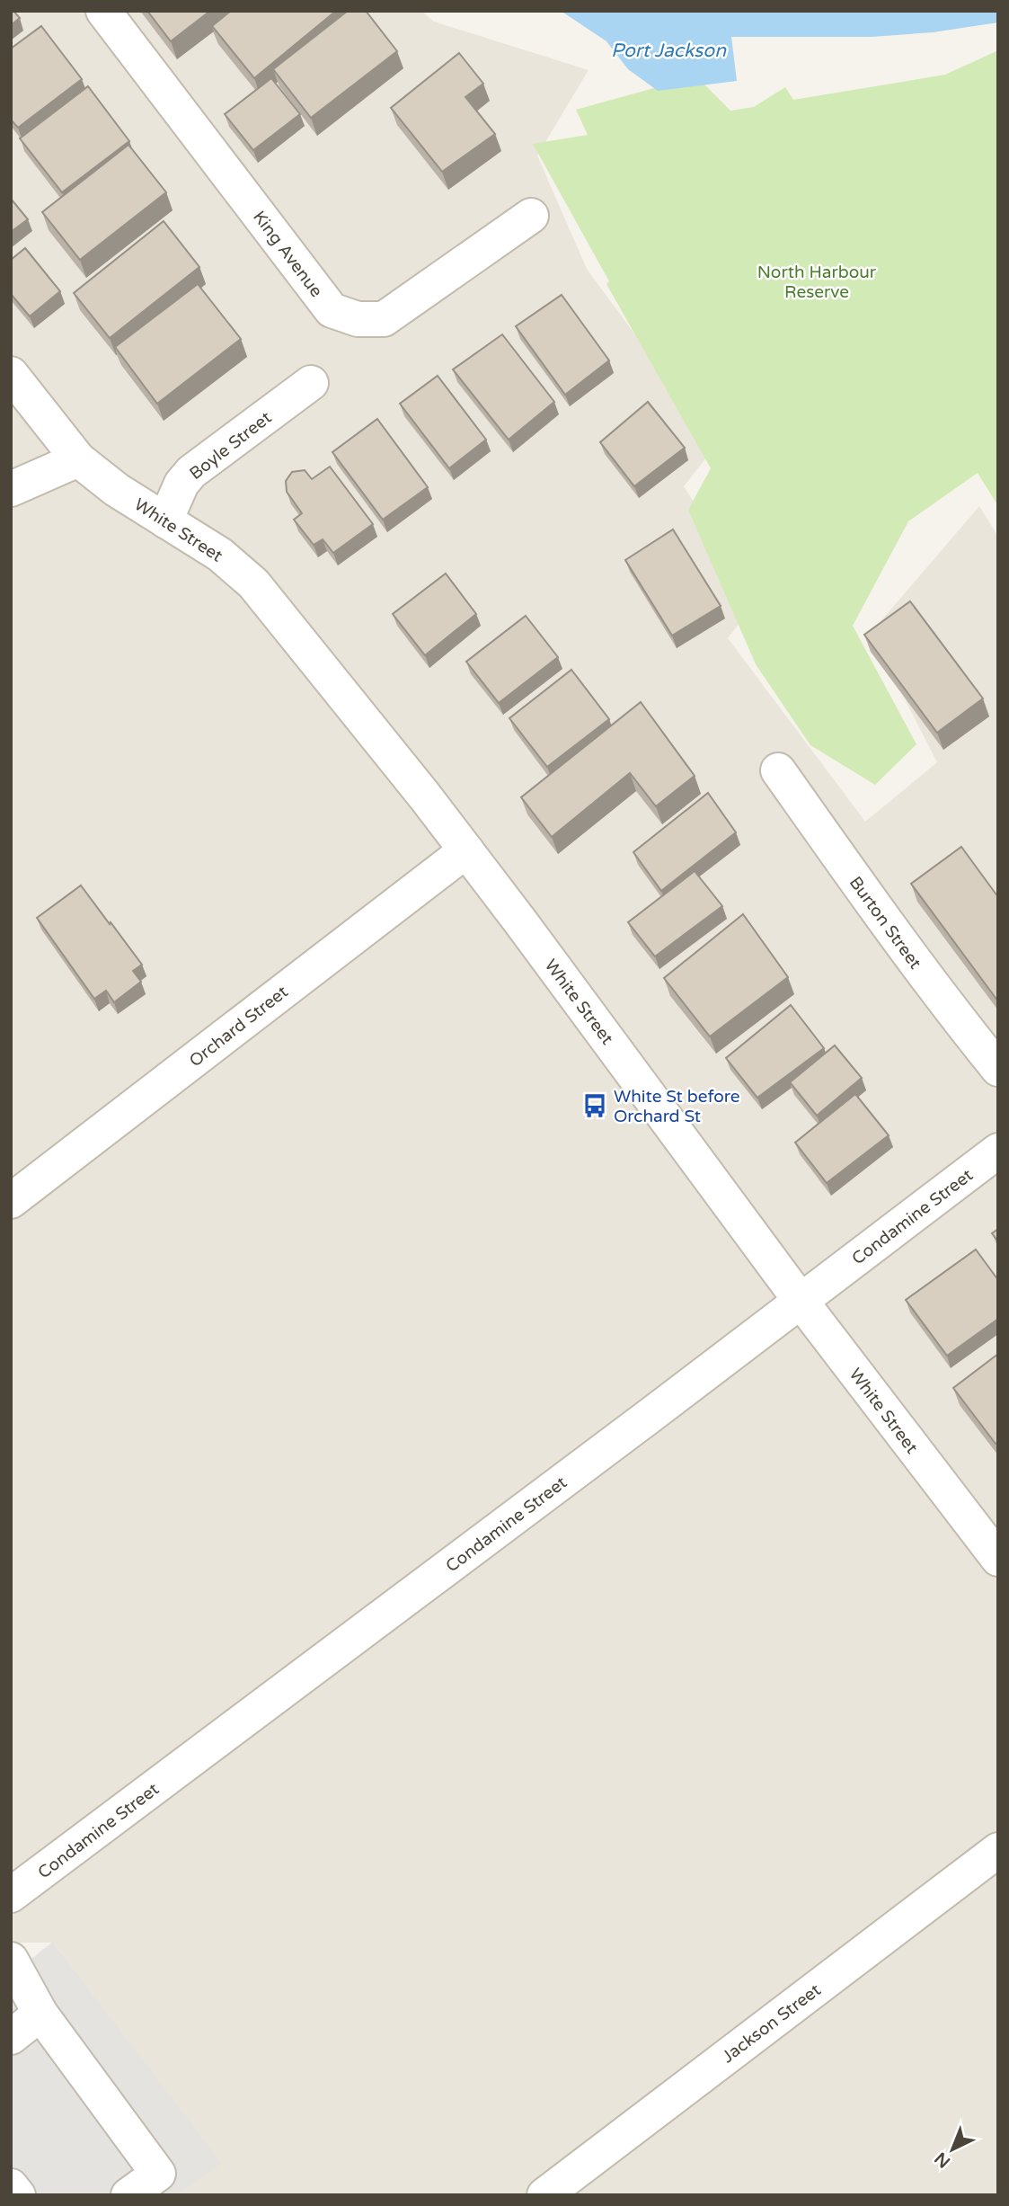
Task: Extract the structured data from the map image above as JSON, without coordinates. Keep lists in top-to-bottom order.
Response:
{
  "streets": {
    "street": [
      "King Avenue",
      "Boyle Street",
      "White Street",
      "Burton Street",
      "Orchard Street",
      "Condamine Street",
      "Jackson Street"
    ]
  },
  "crossings": [
    ["Boyle Street", "White Street"],
    ["White Street", "Orchard Street"],
    ["White Street", "Condamine Street"]
  ],
  "water": ["Port Jackson"],
  "parks": ["North Harbour Reserve"],
  "places": {
    "bus stop": ["White St before Orchard St"]
  },
  "north": "bottom left"
}
